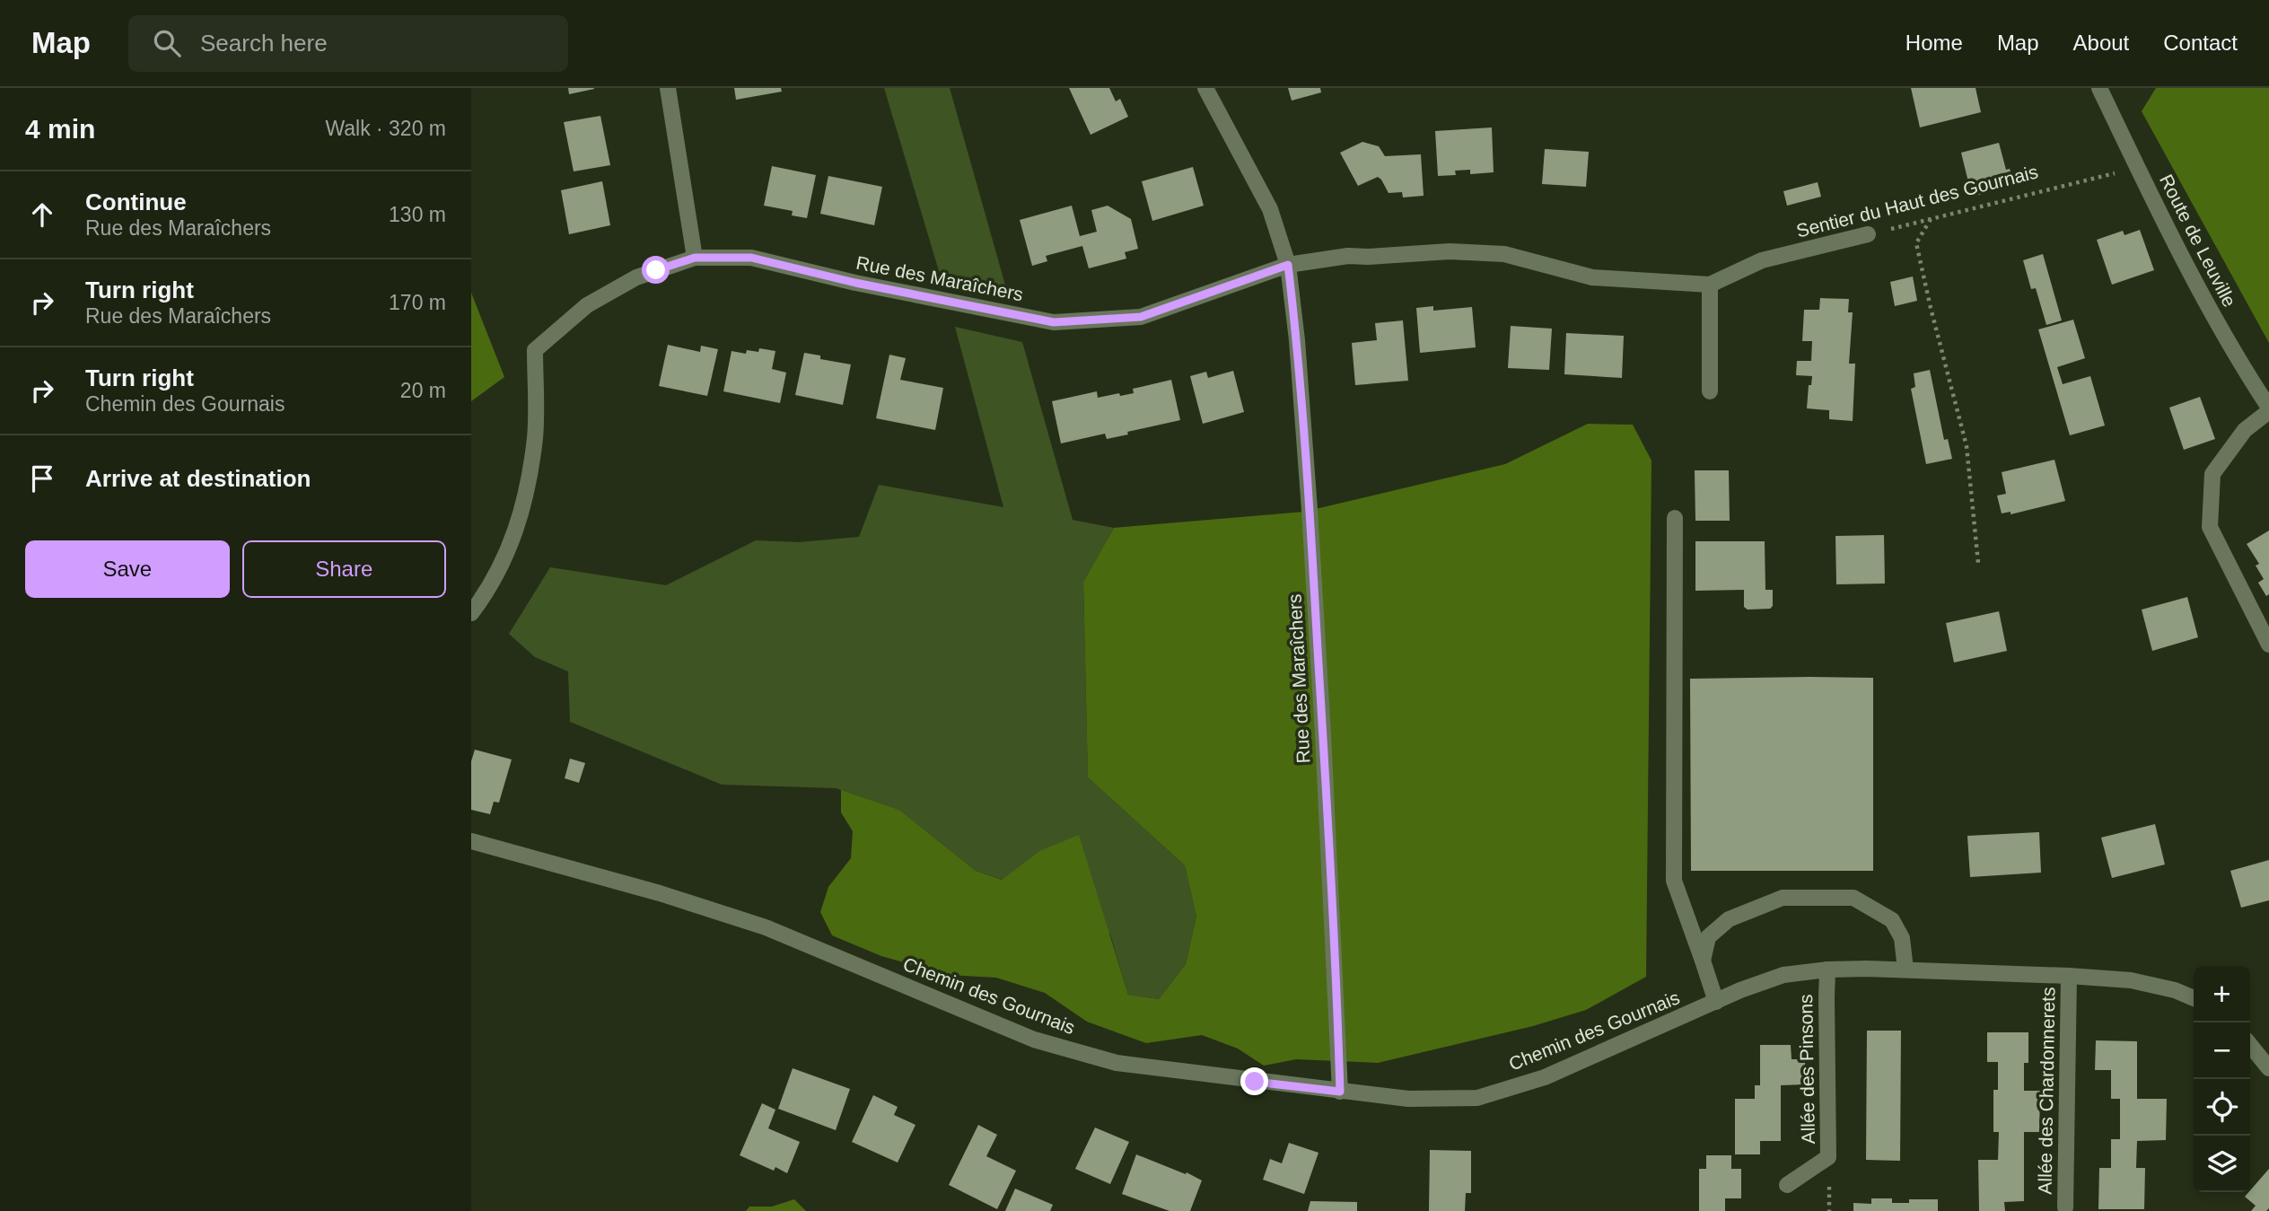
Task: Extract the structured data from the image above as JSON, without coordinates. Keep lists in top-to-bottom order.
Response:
{
  "streets": {
    "street": [
      "Sentier du Haut des Gournais",
      "Route de Leuville",
      "Rue des Maraîchers",
      "Chemin des Gournais",
      "Allée des Pinsons",
      "Allée des Chardonnerets"
    ]
  },
  "crossings": [
    ["Sentier du Haut des Gournais", "Route de Leuville"],
    ["Sentier du Haut des Gournais", "Rue des Maraîchers"],
    ["Rue des Maraîchers", "Chemin des Gournais"],
    ["Chemin des Gournais", "Allée des Pinsons"],
    ["Chemin des Gournais", "Allée des Chardonnerets"]
  ],
  "page": {
    "header": "Map",
    "search": "Search here",
    "nav": [
      "Home",
      "Map",
      "About",
      "Contact"
    ],
    "heading": ["4 min", "Walk · 320 m"],
    "list": [
      ["Continue", "Rue des Maraîchers", "130 m"],
      ["Turn right", "Rue des Maraîchers", "170 m"],
      ["Turn right", "Chemin des Gournais", "20 m"],
      "Arrive at destination"
    ],
    "buttons": ["Save", "Share"],
    "map_buttons": ["+", "−"]
  }
}
